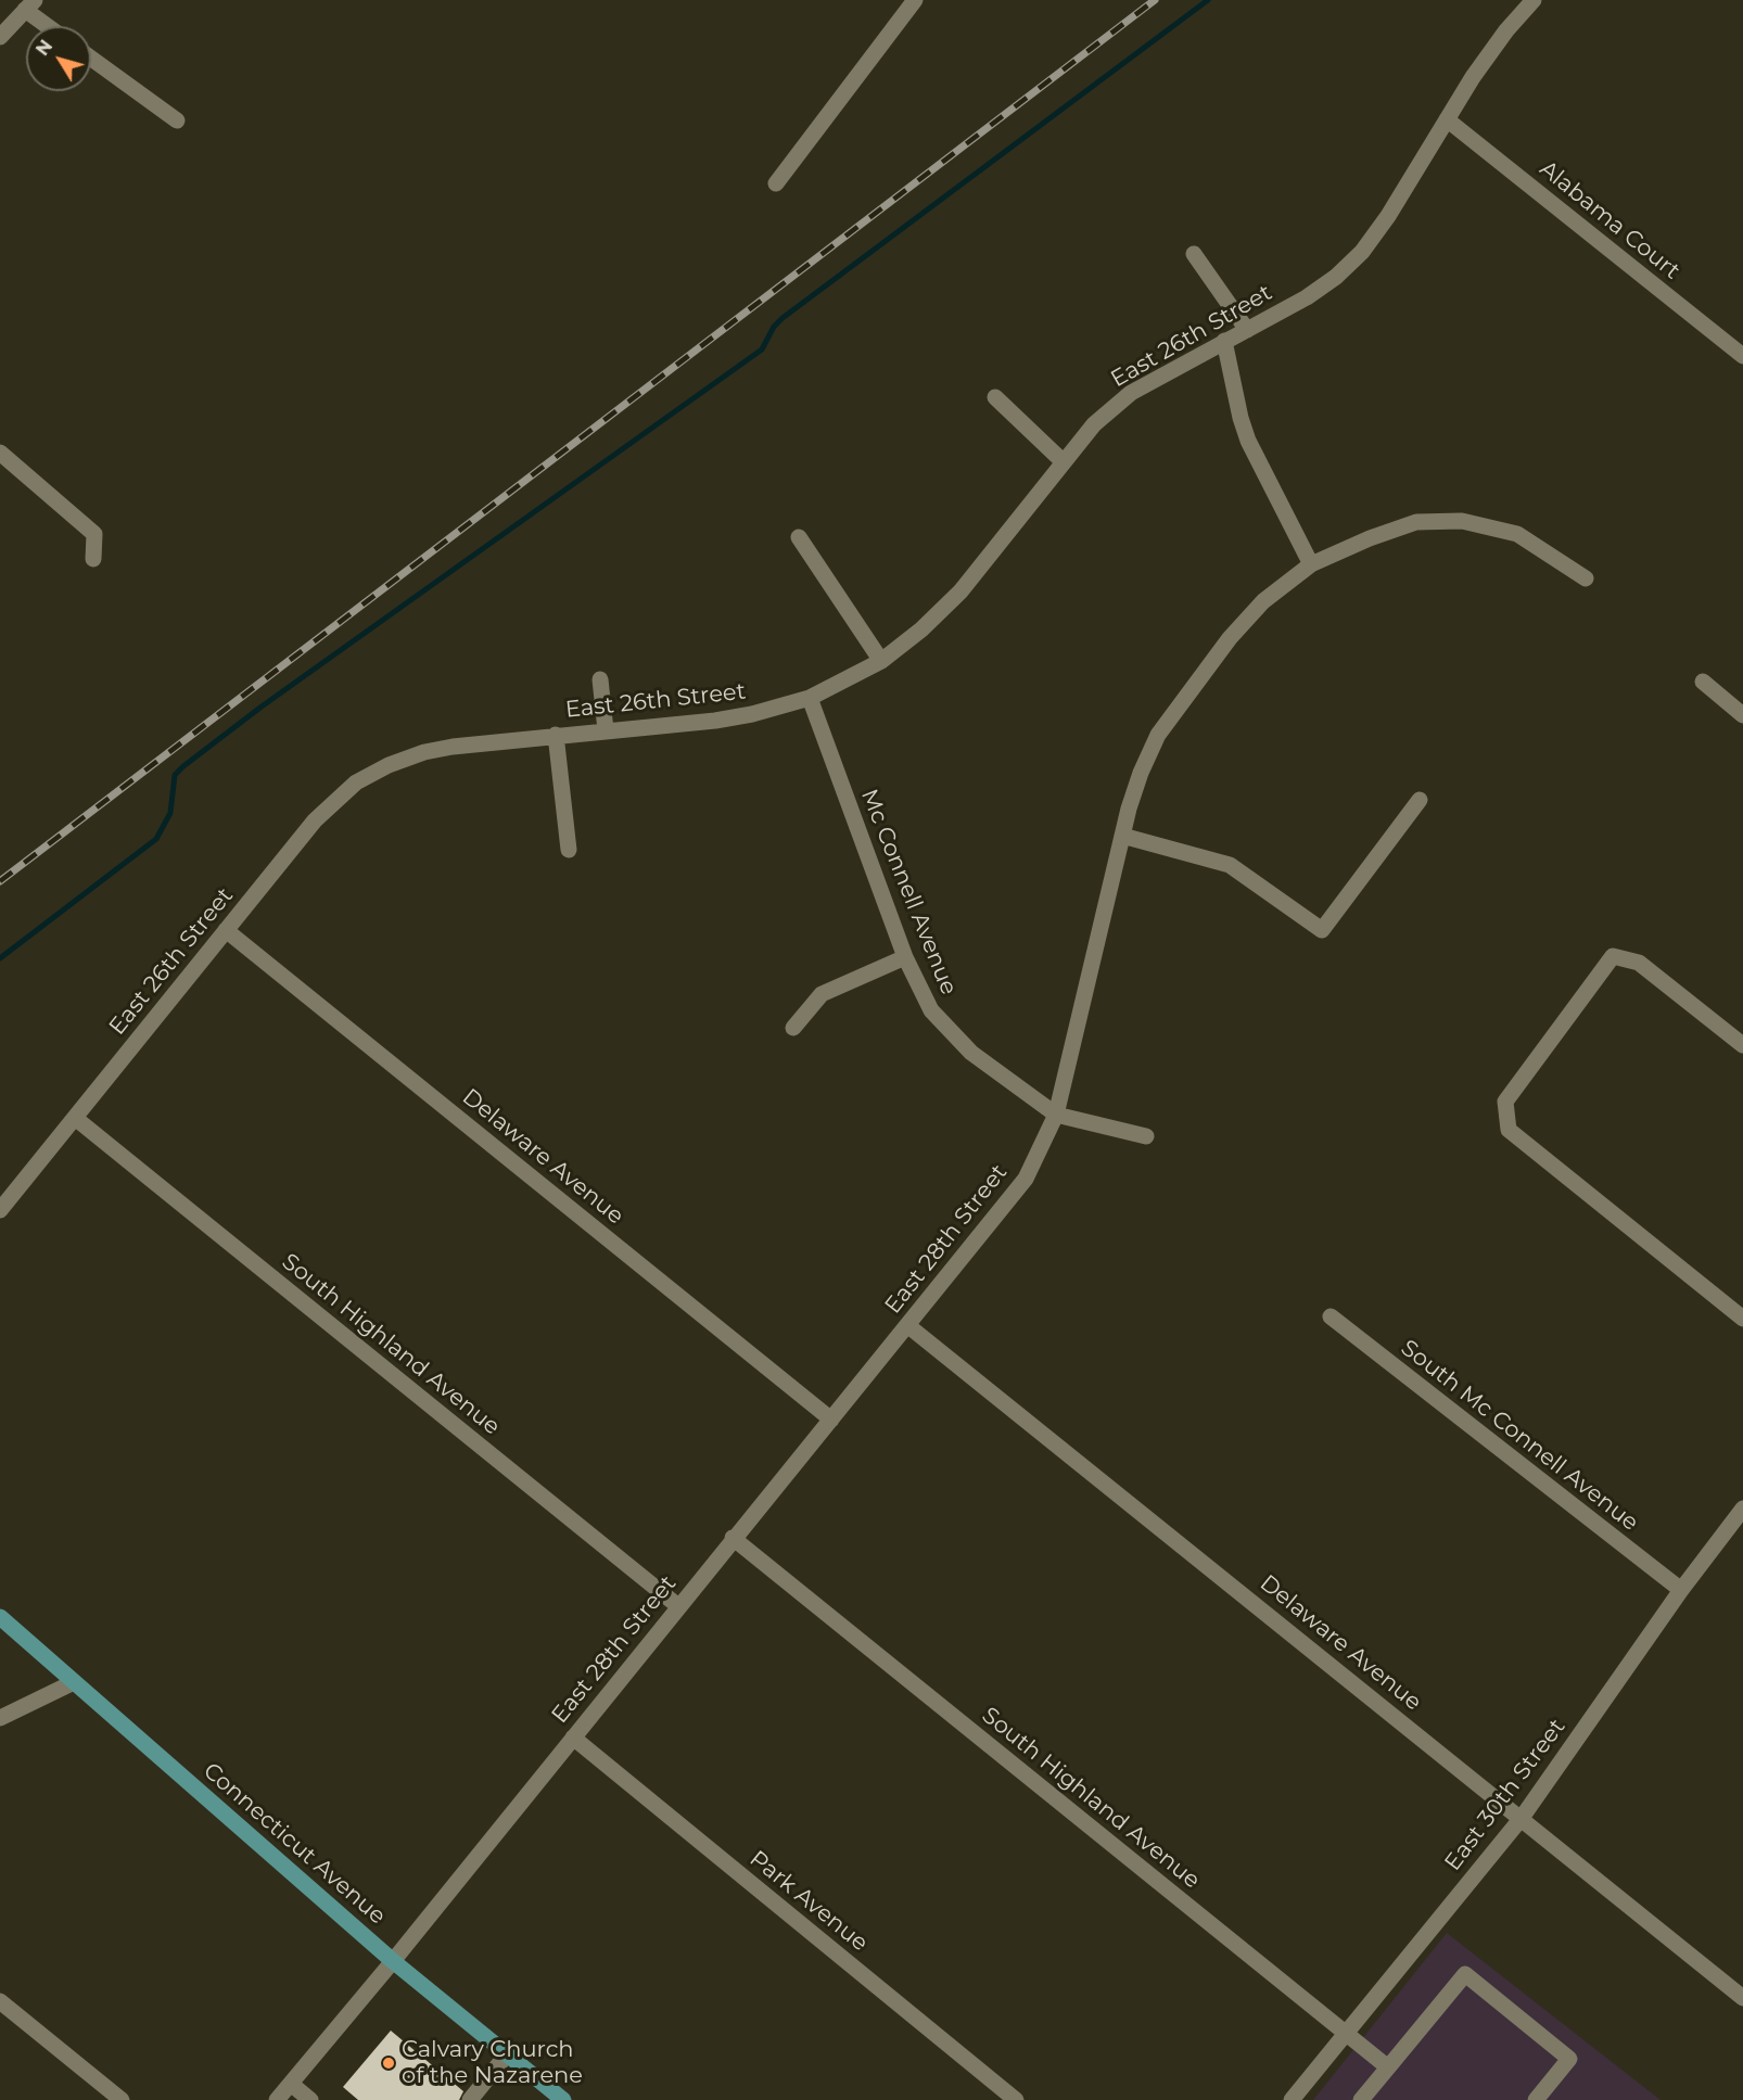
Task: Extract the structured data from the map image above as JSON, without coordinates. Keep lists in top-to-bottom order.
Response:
{
  "streets": {
    "main road": ["Connecticut Avenue"],
    "street": [
      "Alabama Court",
      "East 26th Street",
      "Mc Connell Avenue",
      "Delaware Avenue",
      "East 28th Street",
      "South Highland Avenue",
      "South Mc Connell Avenue",
      "East 30th Street",
      "Park Avenue"
    ]
  },
  "crossings": [
    ["Alabama Court", "East 26th Street"],
    ["East 26th Street", "Mc Connell Avenue"],
    ["East 26th Street", "Delaware Avenue"],
    ["East 26th Street", "South Highland Avenue"],
    ["Mc Connell Avenue", "East 28th Street"],
    ["Delaware Avenue", "East 28th Street"],
    ["Delaware Avenue", "East 30th Street"],
    ["East 28th Street", "South Highland Avenue"],
    ["East 28th Street", "Connecticut Avenue"],
    ["East 28th Street", "Park Avenue"],
    ["South Highland Avenue", "East 30th Street"],
    ["South Mc Connell Avenue", "East 30th Street"]
  ],
  "places": ["Calvary Church of the Nazarene"],
  "north": "top left"
}
